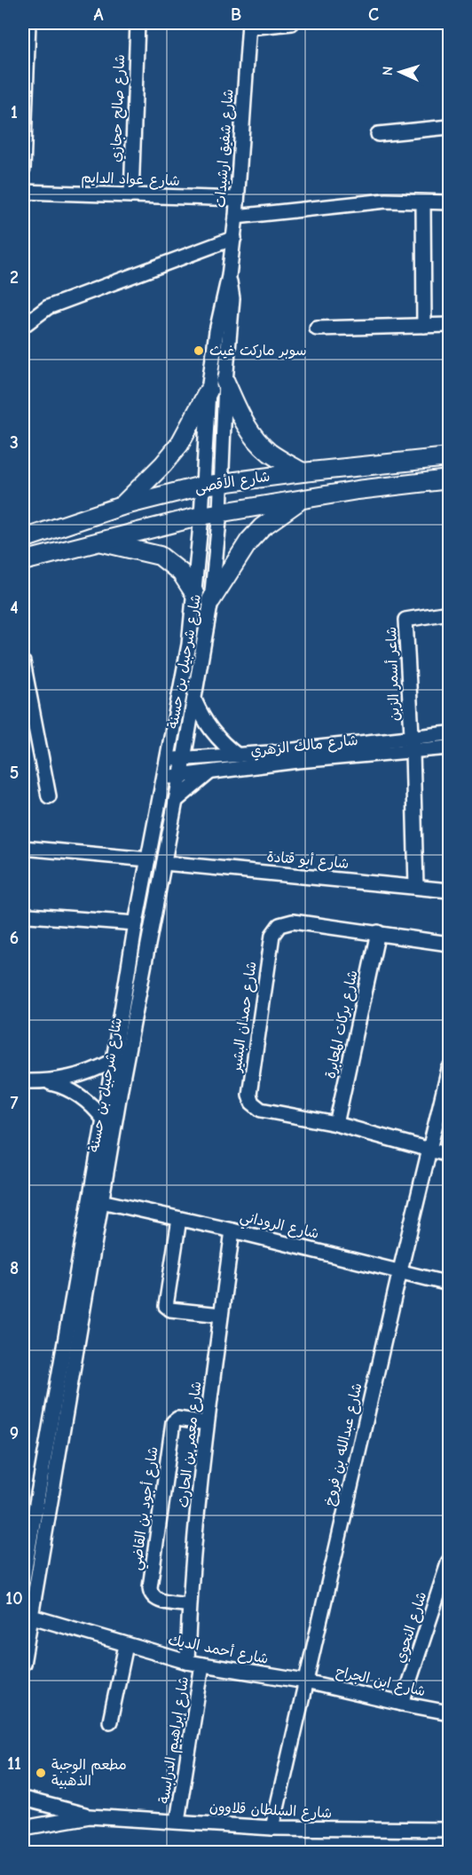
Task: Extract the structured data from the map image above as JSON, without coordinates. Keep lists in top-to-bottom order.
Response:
{
  "streets": {
    "main road": ["شارع الأقصى"],
    "street": [
      "شارع صالح حجازي",
      "شارع شفيق ارشيدات",
      "شارع عواد الدايم",
      "شارع شرحبيل بن حسنة",
      "شاعر أسمر الزبن",
      "شارع مالك الزهري",
      "شارع أبو قتادة",
      "شارع حمدان البشير",
      "شارع بركات المعابرة",
      "شارع الروداني",
      "شارع معمر بن الحارث",
      "شارع عبدالله بن فروخ",
      "شارع أجود بن القاضي",
      "شارع النحوي",
      "شارع أحمد الديك",
      "شارع ابن الجراح",
      "شارع إبراهيم الدرابسة",
      "شارع السلطان قلاوون"
    ]
  },
  "crossings": [
    ["شارع صالح حجازي", "شارع عواد الدايم"],
    ["شارع شفيق ارشيدات", "شارع عواد الدايم"],
    ["شارع شفيق ارشيدات", "شارع الأقصى"],
    ["شارع شفيق ارشيدات", "شارع شرحبيل بن حسنة"],
    ["شارع الأقصى", "شارع شرحبيل بن حسنة"],
    ["شارع شرحبيل بن حسنة", "شارع مالك الزهري"],
    ["شارع شرحبيل بن حسنة", "شارع أبو قتادة"],
    ["شارع شرحبيل بن حسنة", "شارع الروداني"],
    ["شارع شرحبيل بن حسنة", "شارع أحمد الديك"],
    ["شاعر أسمر الزبن", "شارع مالك الزهري"],
    ["شارع حمدان البشير", "شارع بركات المعابرة"],
    ["شارع حمدان البشير", "شارع عبدالله بن فروخ"],
    ["شارع الروداني", "شارع معمر بن الحارث"],
    ["شارع الروداني", "شارع عبدالله بن فروخ"],
    ["شارع معمر بن الحارث", "شارع أجود بن القاضي"],
    ["شارع معمر بن الحارث", "شارع أحمد الديك"],
    ["شارع عبدالله بن فروخ", "شارع أحمد الديك"],
    ["شارع عبدالله بن فروخ", "شارع ابن الجراح"],
    ["شارع عبدالله بن فروخ", "شارع السلطان قلاوون"],
    ["شارع النحوي", "شارع ابن الجراح"],
    ["شارع أحمد الديك", "شارع ابن الجراح"],
    ["شارع أحمد الديك", "شارع إبراهيم الدرابسة"],
    ["شارع إبراهيم الدرابسة", "شارع السلطان قلاوون"]
  ],
  "places": ["سوبر ماركت غيث", "مطعم الوجبة الذهبية"],
  "north": "left",
  "grid": {
    "columns": ["A", "B", "C"],
    "rows": [
      "1",
      "2",
      "3",
      "4",
      "5",
      "6",
      "7",
      "8",
      "9",
      "10",
      "11"
    ]
  }
}
